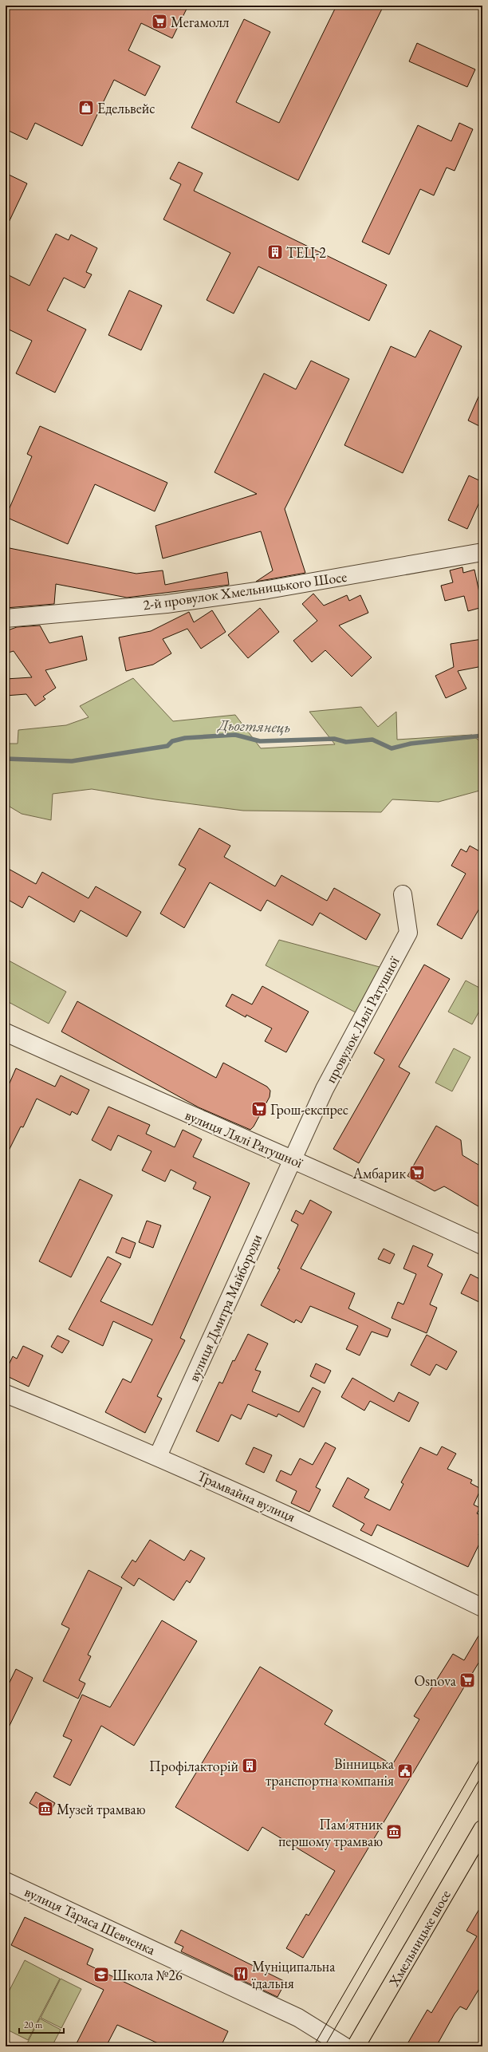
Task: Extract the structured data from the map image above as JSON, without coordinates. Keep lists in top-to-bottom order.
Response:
{
  "streets": {
    "main road": ["Хмельницьке шосе"],
    "street": [
      "2-й провулок Хмельницького Шосе",
      "провулок Лялі Ратушної",
      "вулиця Лялі Ратушної",
      "вулиця Дмитра Майбороди",
      "Трамвайна вулиця",
      "вулиця Тараса Шевченка"
    ]
  },
  "crossings": [
    ["провулок Лялі Ратушної", "вулиця Лялі Ратушної"],
    ["провулок Лялі Ратушної", "вулиця Дмитра Майбороди"],
    ["вулиця Лялі Ратушної", "вулиця Дмитра Майбороди"],
    ["вулиця Дмитра Майбороди", "Трамвайна вулиця"]
  ],
  "water": ["Дьогтянець"],
  "places": {
    "supermarket": [
      "Мегамолл",
      "Грош-експрес",
      "Амбарик",
      "Osnova"
    ],
    "shop": ["Едельвейс"],
    "building": ["ТЕЦ-2", "Профілакторій"],
    "public building": ["Вінницька транспортна компанія"],
    "museum": ["Музей трамваю", "Пам'ятник першому трамваю"],
    "restaurant": ["Муніципальна їдальня"],
    "school or university": ["Школа №26"]
  },
  "scale_bar": "20 m"
}
